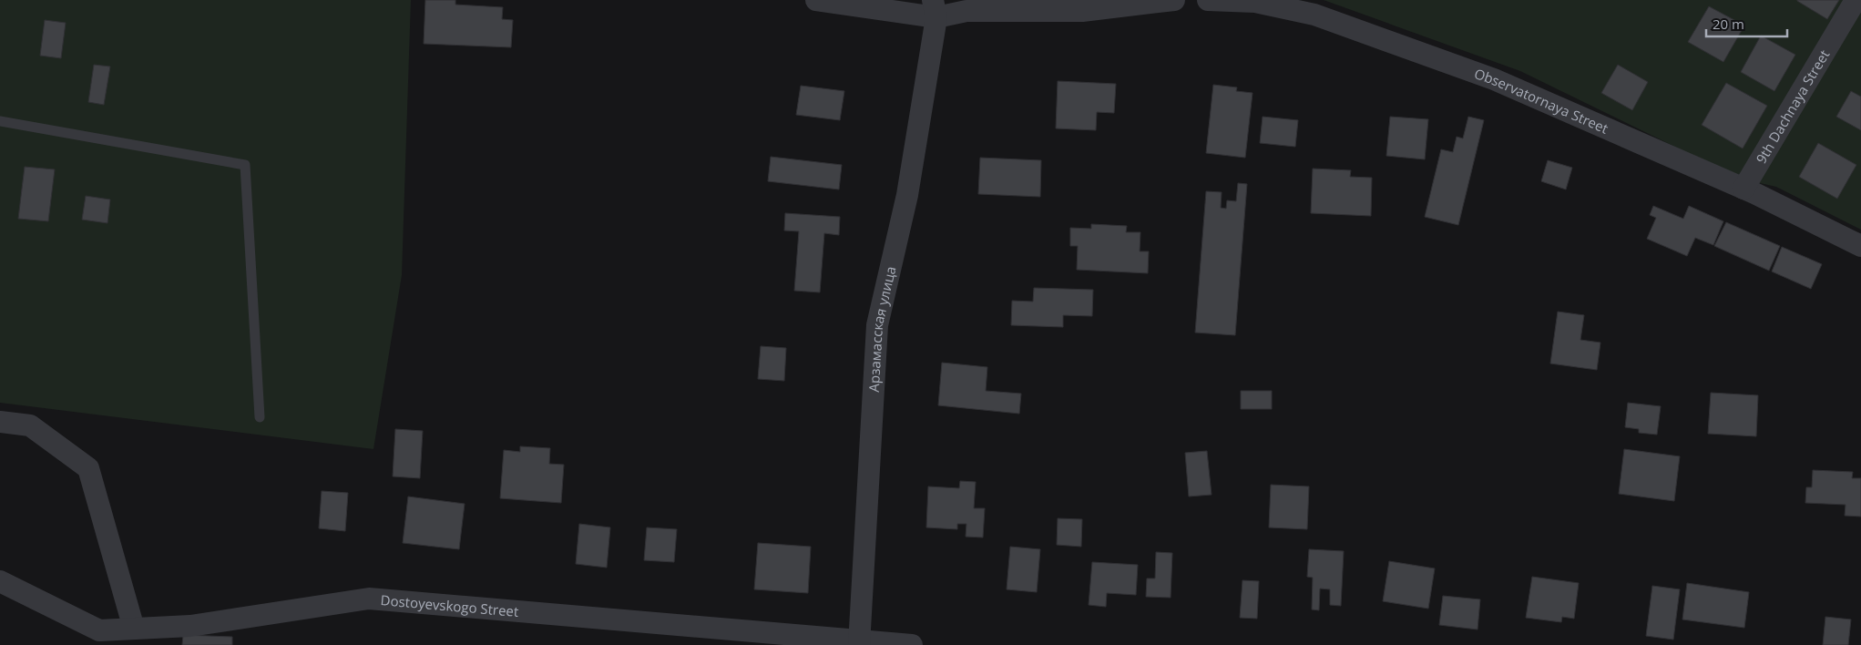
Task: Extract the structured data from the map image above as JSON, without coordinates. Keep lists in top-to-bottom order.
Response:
{
  "streets": {
    "street": [
      "Observatornaya Street",
      "9th Dachnaya Street",
      "Арзамасская улица",
      "Dostoyevskogo Street"
    ]
  },
  "crossings": [
    ["Observatornaya Street", "9th Dachnaya Street"],
    ["Арзамасская улица", "Dostoyevskogo Street"]
  ],
  "scale_bar": "20 m"
}
